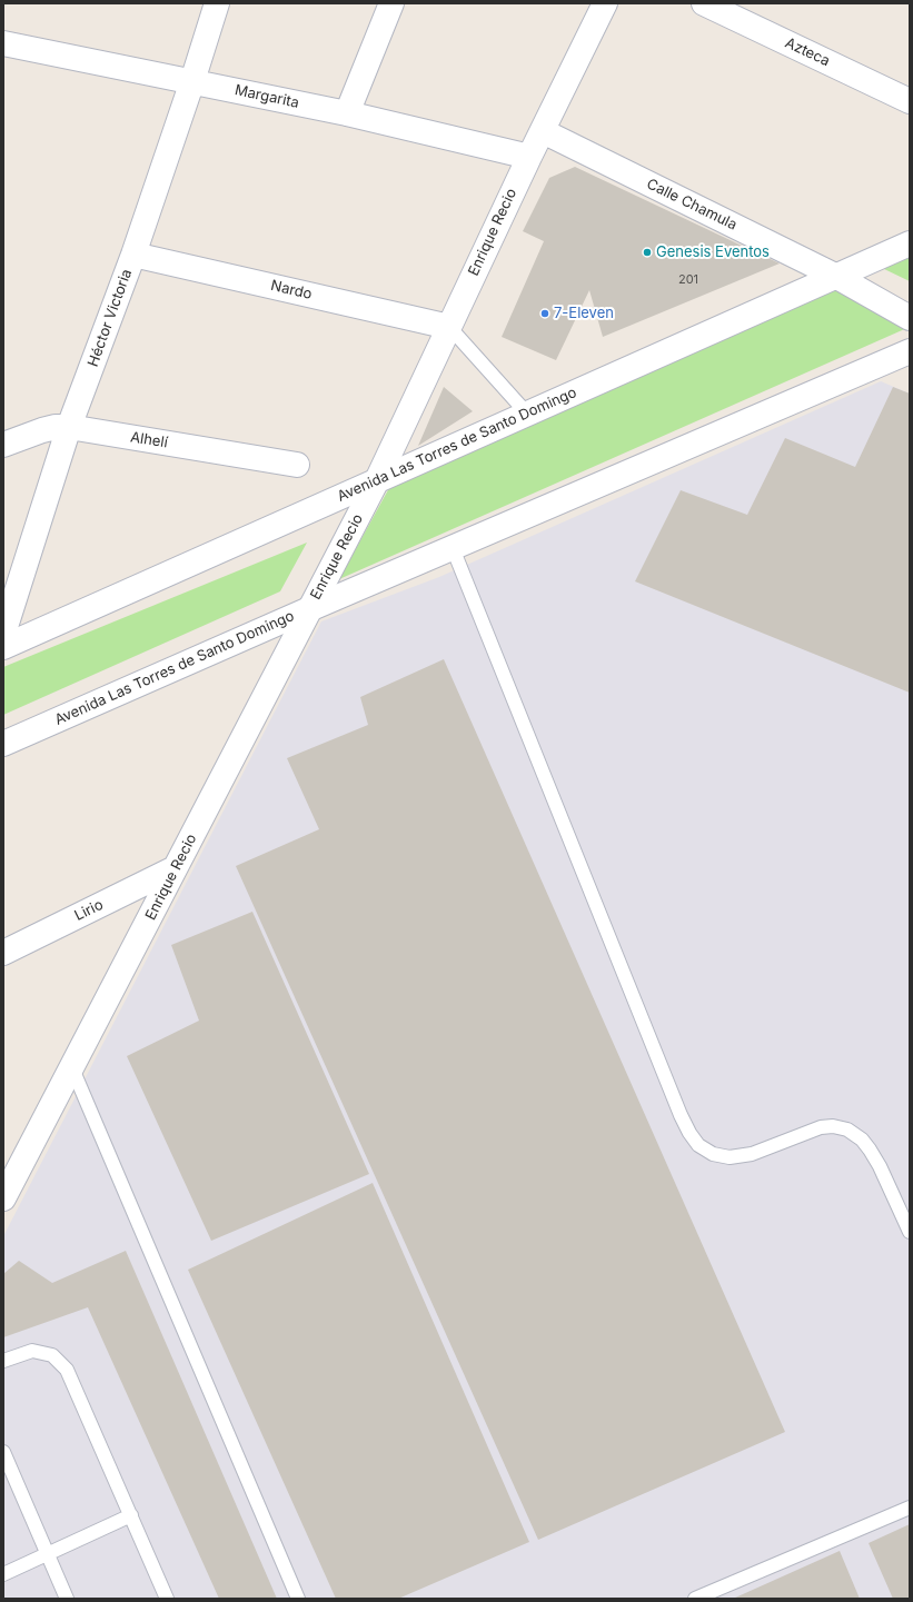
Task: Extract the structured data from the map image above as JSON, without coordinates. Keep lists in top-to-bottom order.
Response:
{
  "streets": {
    "street": [
      "Azteca",
      "Margarita",
      "Calle Chamula",
      "Enrique Recio",
      "Nardo",
      "Héctor Victoria",
      "Alhelí",
      "Avenida Las Torres de Santo Domingo",
      "Lirio"
    ]
  },
  "crossings": [
    ["Margarita", "Enrique Recio"],
    ["Margarita", "Héctor Victoria"],
    ["Calle Chamula", "Enrique Recio"],
    ["Calle Chamula", "Avenida Las Torres de Santo Domingo"],
    ["Enrique Recio", "Nardo"],
    ["Enrique Recio", "Avenida Las Torres de Santo Domingo"],
    ["Enrique Recio", "Lirio"],
    ["Nardo", "Héctor Victoria"],
    ["Héctor Victoria", "Alhelí"]
  ],
  "places": ["Genesis Eventos", "7-Eleven"],
  "house_numbers": ["201"]
}
